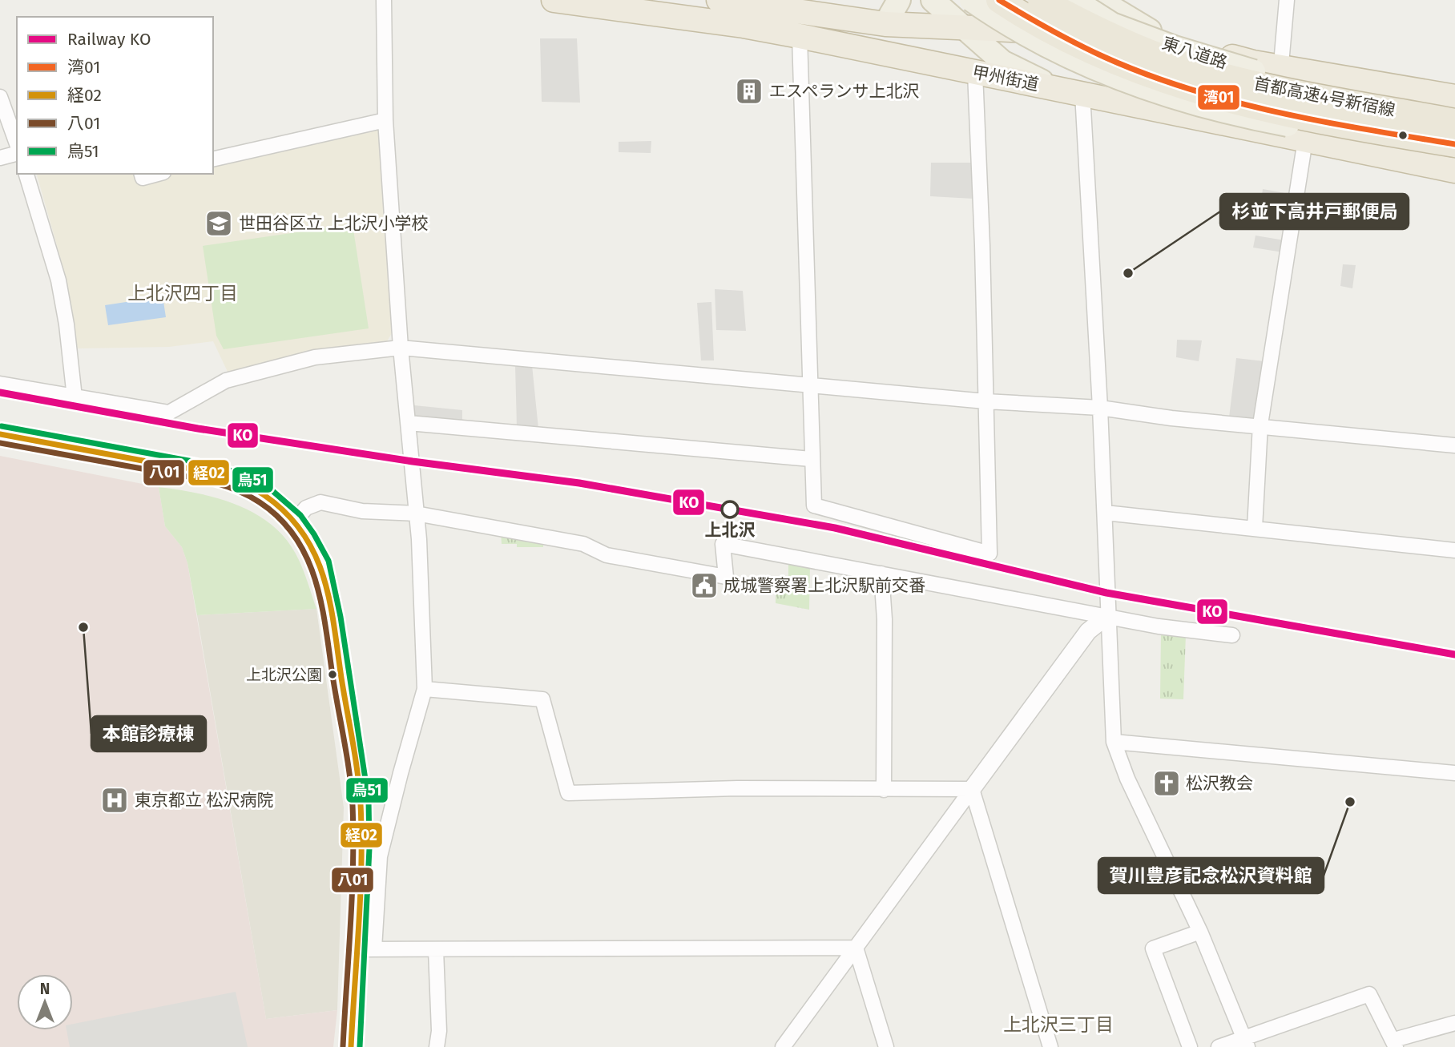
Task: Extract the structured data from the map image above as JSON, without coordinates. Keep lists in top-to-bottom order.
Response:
{
  "streets": {
    "highway": ["甲州街道", "首都高速4号新宿線"],
    "main road": ["東八道路"]
  },
  "districts": ["上北沢四丁目", "上北沢三丁目"],
  "places": {
    "building": ["エスペランサ上北沢"],
    "school or university": ["世田谷区立 上北沢小学校"],
    "other": [
      "杉並下高井戸郵便局",
      "上北沢",
      "本館診療棟",
      "上北沢公園",
      "賀川豊彦記念松沢資料館"
    ],
    "public building": ["成城警察署上北沢駅前交番"],
    "church": ["松沢教会"],
    "hospital": ["東京都立 松沢病院"]
  },
  "lines": [
    "transit line 湾01",
    "rail line KO",
    "transit line 烏51",
    "transit line 経02",
    "transit line 八01"
  ],
  "legend": [
    "Railway KO",
    "湾01",
    "経02",
    "八01",
    "烏51"
  ],
  "north": "top"
}
